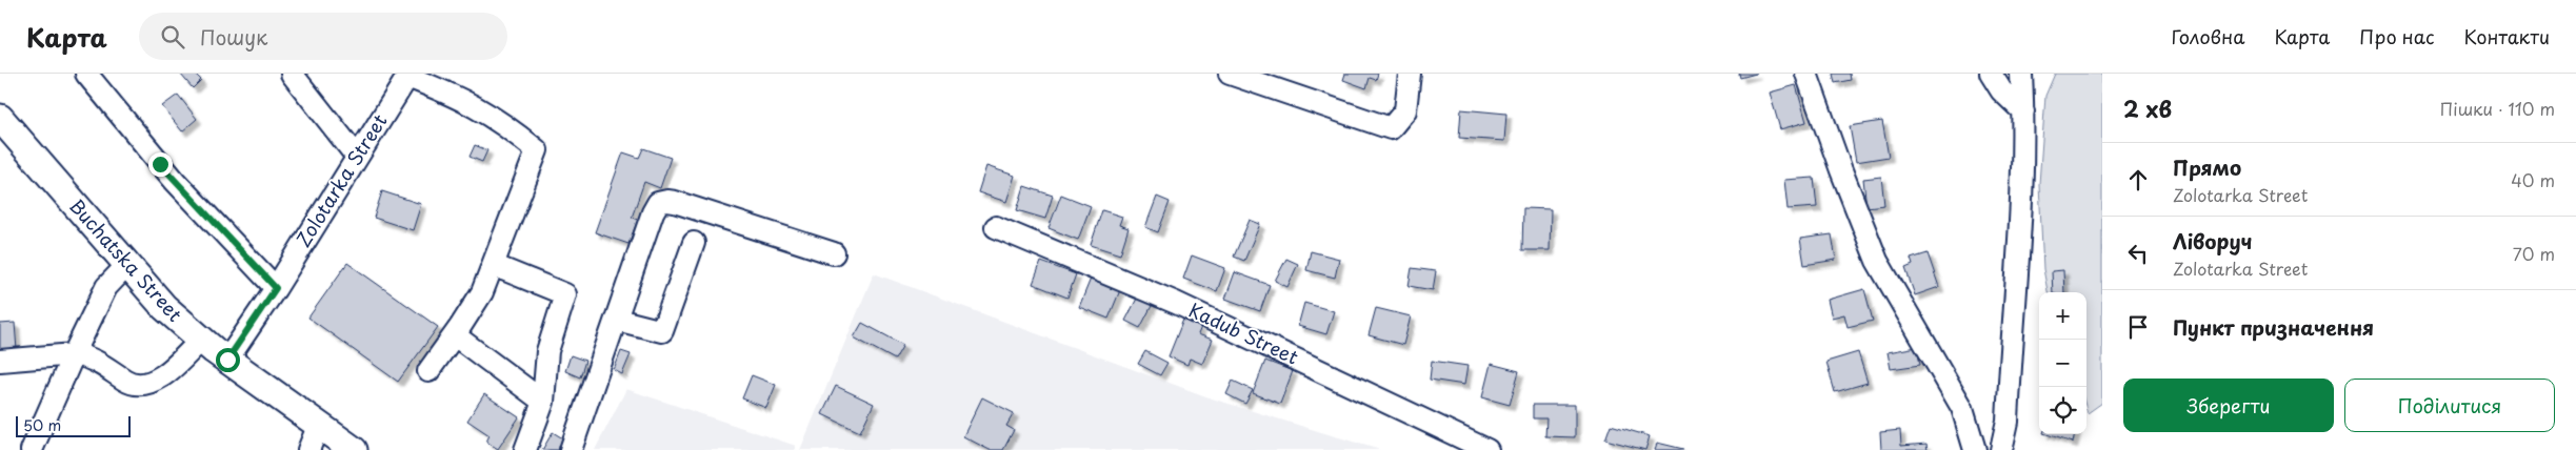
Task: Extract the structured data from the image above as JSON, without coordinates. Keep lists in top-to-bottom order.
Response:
{
  "streets": {
    "main road": ["Buchatska Street"],
    "street": ["Zolotarka Street", "Kadub Street"]
  },
  "crossings": [
    ["Zolotarka Street", "Buchatska Street"]
  ],
  "scale_bar": "50 m",
  "page": {
    "header": "Карта",
    "search": "Пошук",
    "nav": [
      "Головна",
      "Карта",
      "Про нас",
      "Контакти"
    ],
    "heading": ["2 хв", "Пішки · 110 m"],
    "list": [
      ["Прямо", "Zolotarka Street", "40 m"],
      ["Ліворуч", "Zolotarka Street", "70 m"],
      "Пункт призначення"
    ],
    "map_buttons": ["+", "−"],
    "buttons": ["Зберегти", "Поділитися"],
    "scale": "50 m"
  }
}
